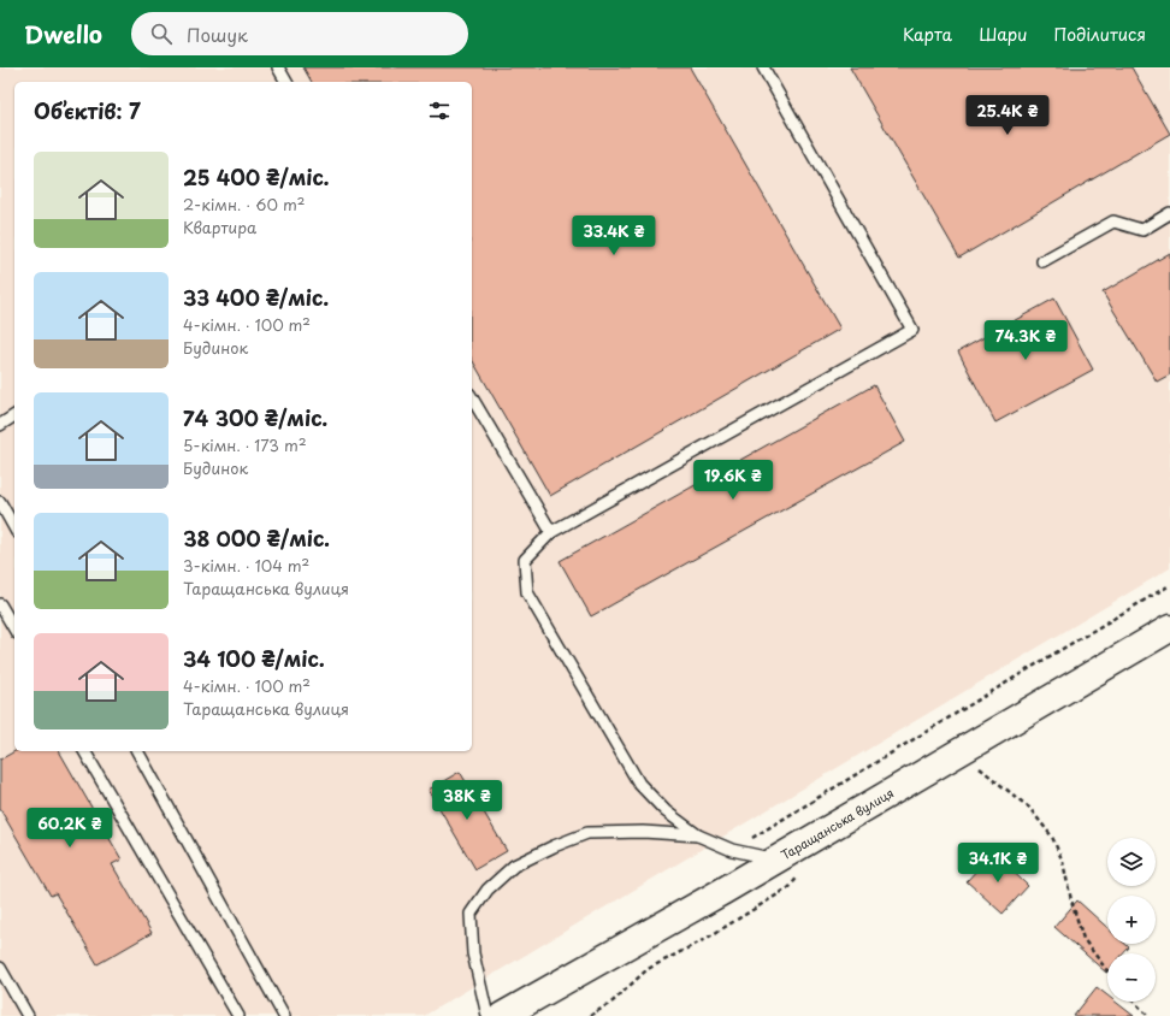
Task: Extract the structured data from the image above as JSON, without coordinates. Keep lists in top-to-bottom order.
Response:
{
  "streets": {
    "main road": ["Таращанська вулиця"]
  },
  "page": {
    "header": "Dwello",
    "search": "Пошук",
    "nav": ["Карта", "Шари", "Поділитися"],
    "heading": "Об’єктів: 7",
    "price": [
      "25.4K ₴",
      "33.4K ₴",
      "74.3K ₴",
      "19.6K ₴",
      "38K ₴",
      "60.2K ₴",
      "34.1K ₴"
    ],
    "list": [
      {
        "name": "25 400 ₴/міс.",
        "note": "2-кімн. · 60 m² · Квартира"
      },
      {
        "name": "33 400 ₴/міс.",
        "note": "4-кімн. · 100 m² · Будинок"
      },
      {
        "name": "74 300 ₴/міс.",
        "note": "5-кімн. · 173 m² · Будинок"
      },
      {
        "name": "38 000 ₴/міс.",
        "note": "3-кімн. · 104 m² · Таращанська вулиця"
      },
      {
        "name": "34 100 ₴/міс.",
        "note": "4-кімн. · 100 m² · Таращанська вулиця"
      }
    ],
    "map_buttons": ["+", "−"]
  }
}
